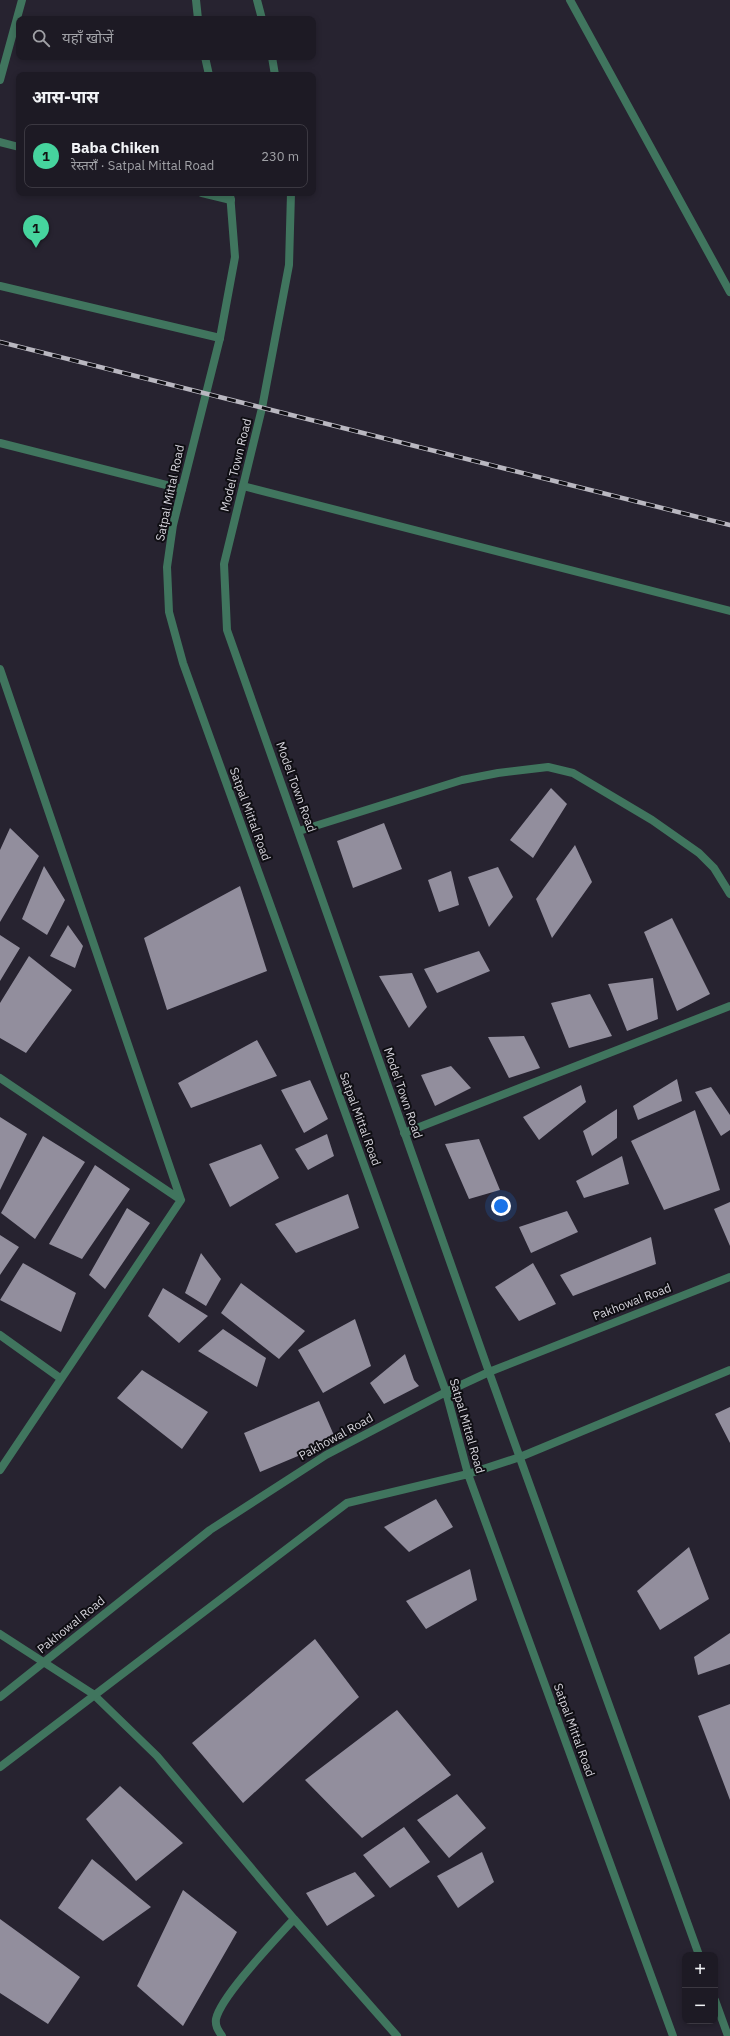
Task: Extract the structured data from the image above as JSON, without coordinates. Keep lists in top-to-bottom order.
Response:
{
  "streets": {
    "street": ["Model Town Road", "Satpal Mittal Road", "Pakhowal Road"]
  },
  "crossings": [
    ["Model Town Road", "Pakhowal Road"],
    ["Satpal Mittal Road", "Pakhowal Road"]
  ],
  "page": {
    "search": "यहाँ खोजें",
    "heading": "आस-पास",
    "list": [
      {
        "mark": "1",
        "name": "Baba Chiken",
        "note": "रेस्तराँ · Satpal Mittal Road",
        "value": "230 m"
      }
    ],
    "pins": "1",
    "map_buttons": ["+", "−"]
  }
}
